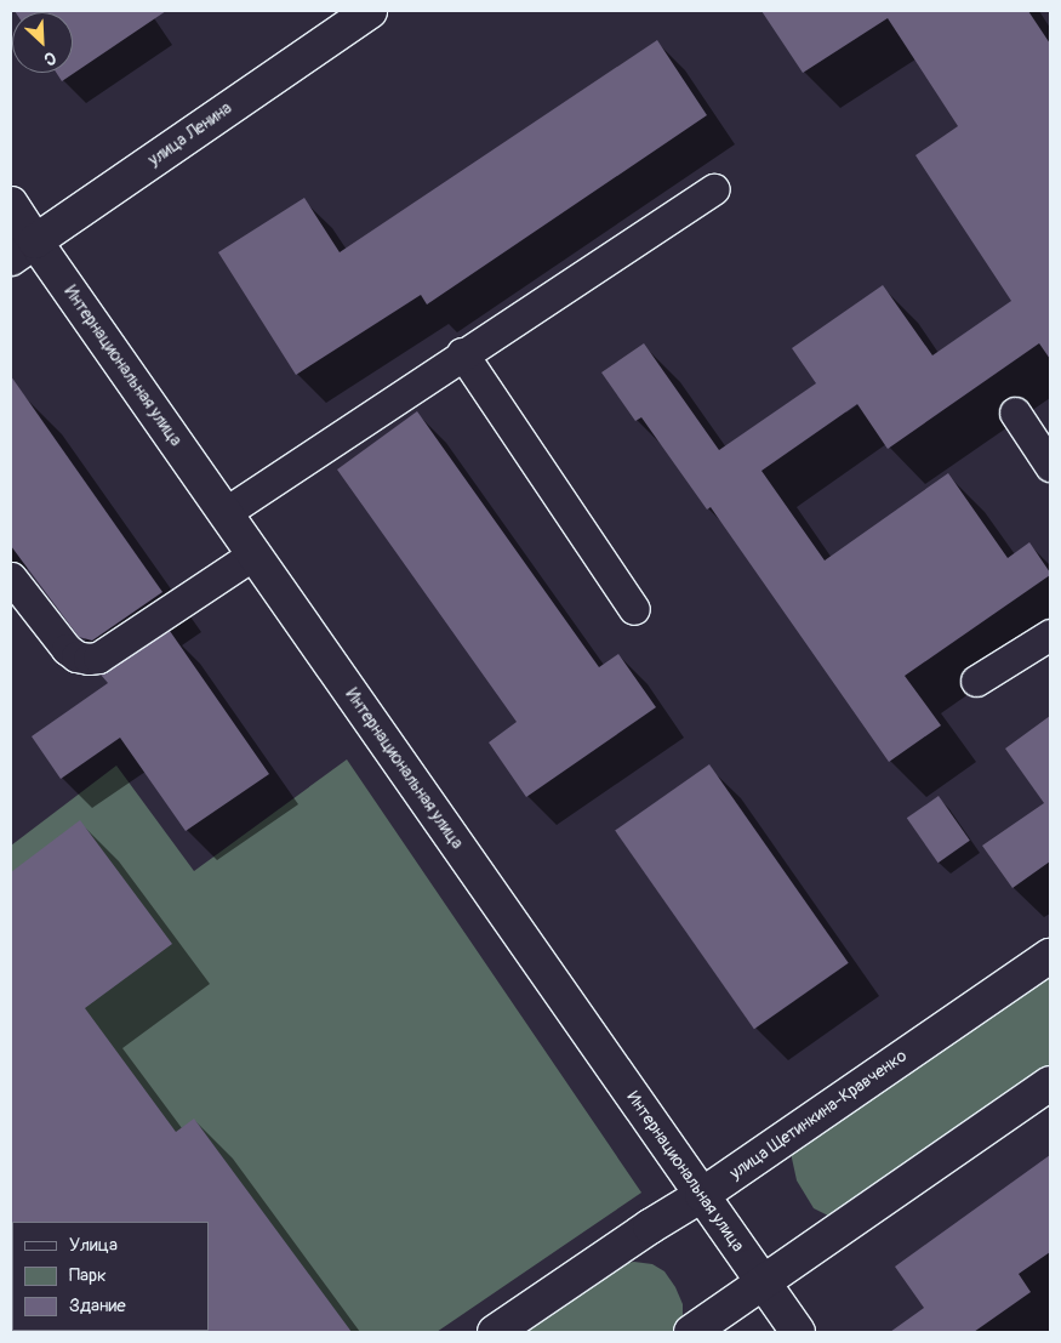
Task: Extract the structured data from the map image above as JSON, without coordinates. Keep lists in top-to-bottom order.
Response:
{
  "streets": {
    "street": ["улица Ленина", "Интернациональная улица", "улица Щетинкина-Кравченко"]
  },
  "crossings": [
    ["улица Ленина", "Интернациональная улица"],
    ["Интернациональная улица", "улица Щетинкина-Кравченко"]
  ],
  "legend": ["Улица", "Парк", "Здание"],
  "north": "bottom right"
}
